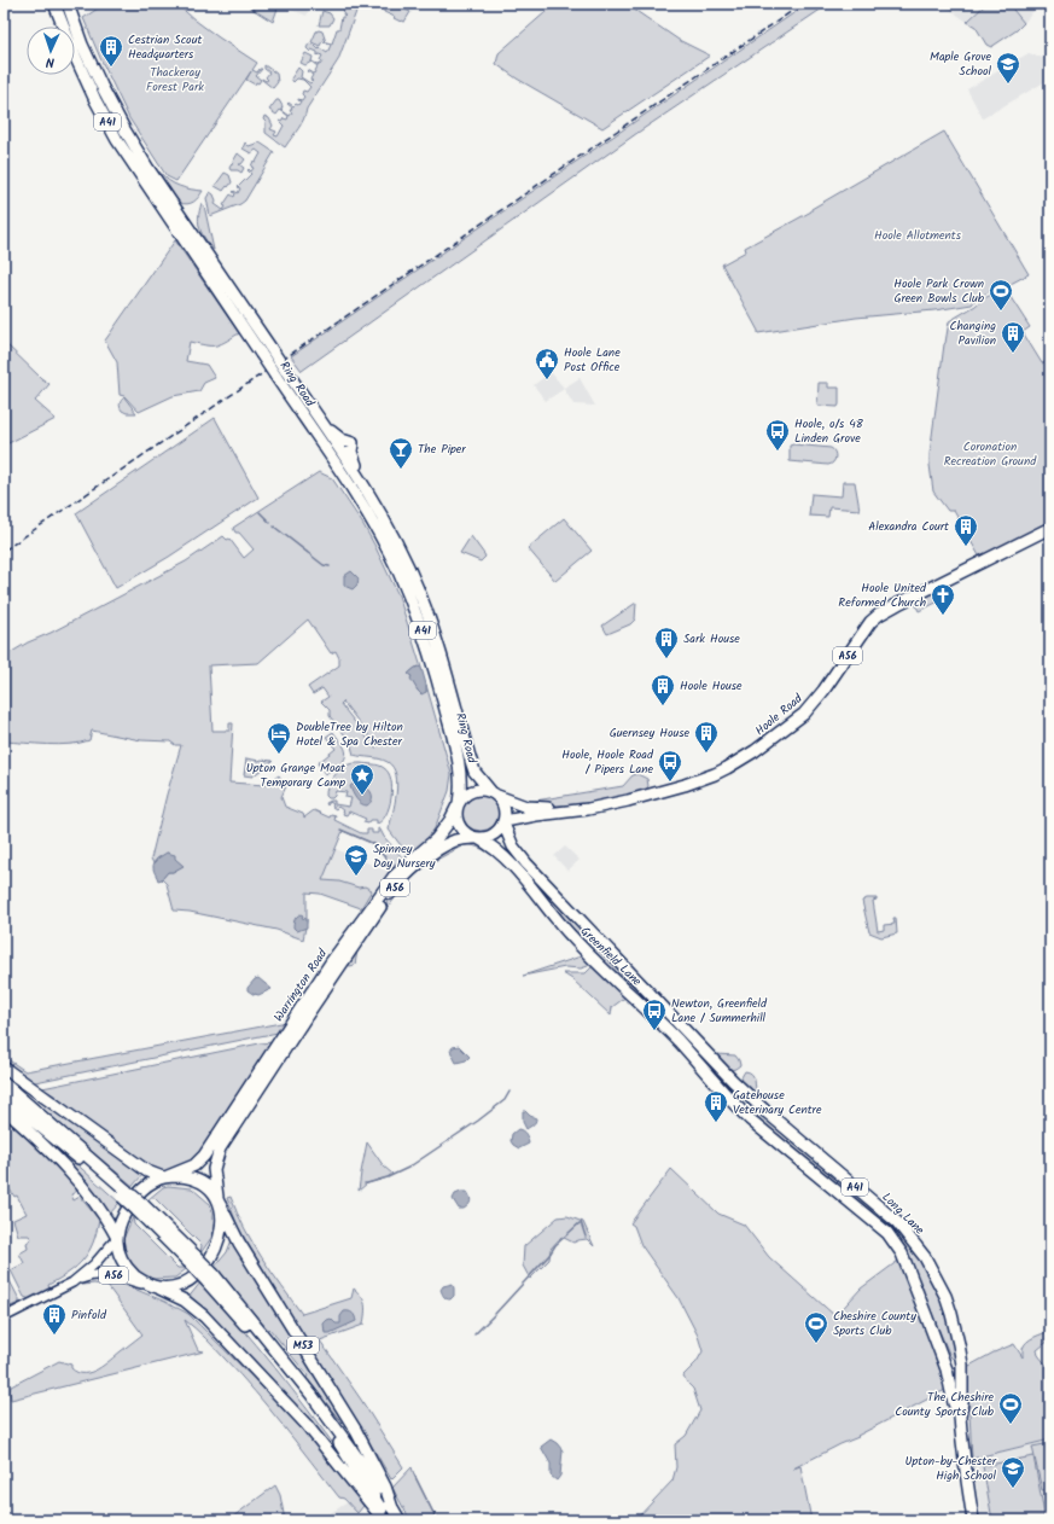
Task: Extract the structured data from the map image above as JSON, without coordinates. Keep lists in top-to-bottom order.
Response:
{
  "streets": {
    "highway": [
      "A41",
      "Ring Road",
      "A56",
      "Hoole Road",
      "Greenfield Lane",
      "Warrington Road",
      "Long Lane",
      "M53"
    ]
  },
  "crossings": [
    ["Ring Road", "Hoole Road"],
    ["Ring Road", "Greenfield Lane"],
    ["Ring Road", "Warrington Road"],
    ["A56", "Warrington Road"],
    ["A56", "M53"],
    ["Hoole Road", "Greenfield Lane"],
    ["Hoole Road", "Warrington Road"],
    ["Greenfield Lane", "Warrington Road"],
    ["Greenfield Lane", "Long Lane"],
    ["Warrington Road", "M53"]
  ],
  "parks": ["Thackeray Forest Park", "Hoole Allotments", "Coronation Recreation Ground"],
  "places": {
    "building": [
      "Cestrian Scout Headquarters",
      "Changing Pavilion",
      "Alexandra Court",
      "Sark House",
      "Hoole House",
      "Guernsey House",
      "Gatehouse Veterinary Centre",
      "Pinfold"
    ],
    "school or university": ["Maple Grove School", "Spinney Day Nursery", "Upton-by-Chester High School"],
    "sports": ["Hoole Park Crown Green Bowls Club", "Cheshire County Sports Club", "The Cheshire County Sports Club"],
    "public building": ["Hoole Lane Post Office"],
    "bus stop": ["Hoole, o/s 48 Linden Grove", "Hoole, Hoole Road / Pipers Lane", "Newton, Greenfield Lane / Summerhill"],
    "bar": ["The Piper"],
    "church": ["Hoole United Reformed Church"],
    "hotel": ["DoubleTree by Hilton Hotel & Spa Chester"],
    "place": ["Upton Grange Moat Temporary Camp"]
  },
  "north": "bottom"
}
